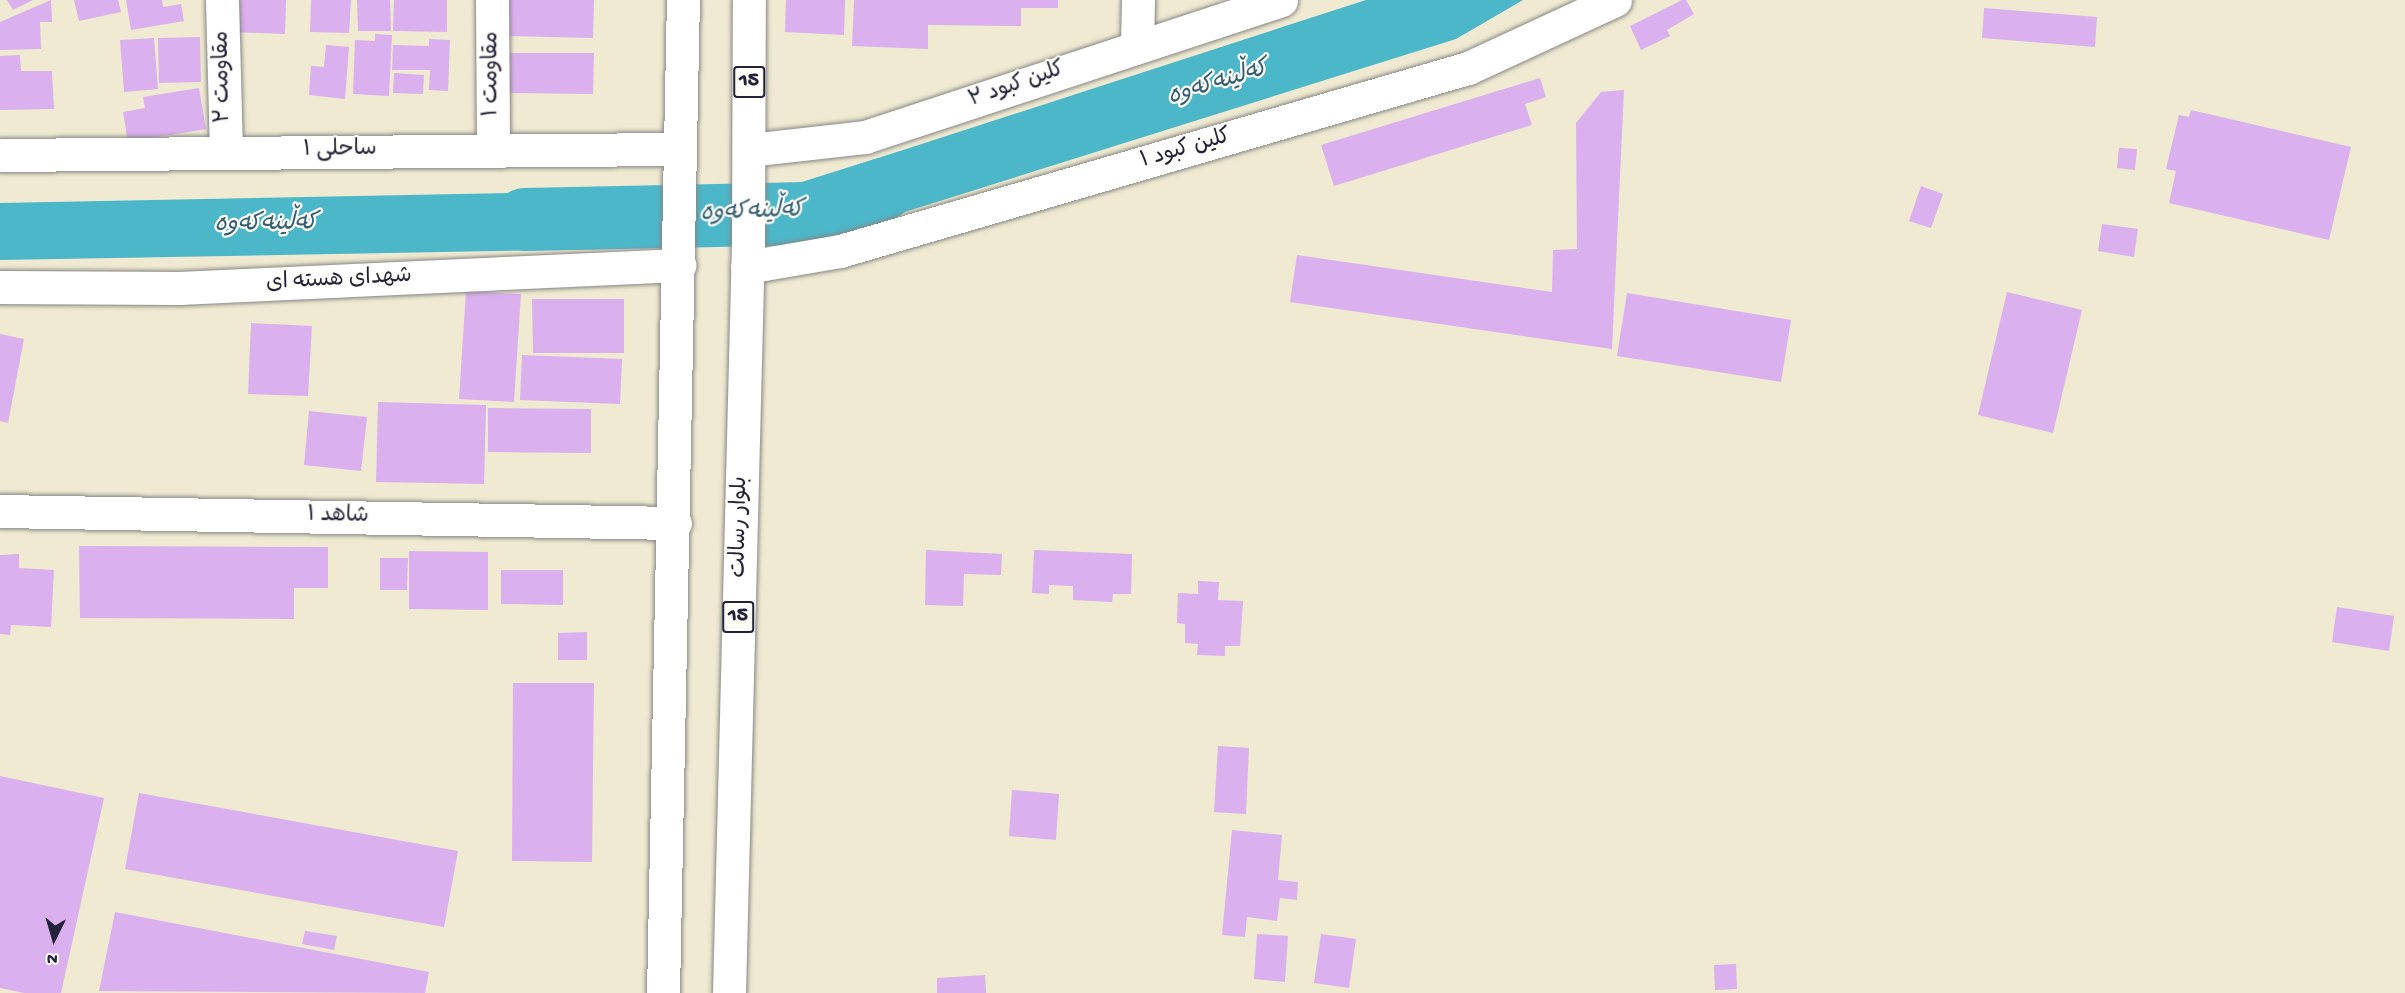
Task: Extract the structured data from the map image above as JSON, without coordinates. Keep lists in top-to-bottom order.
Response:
{
  "streets": {
    "street": [
      "مقاومت ۱",
      "مقاومت ۲",
      "15",
      "کلین کبود ۲",
      "کلین کبود ۱",
      "ساحلی ۱",
      "شهدای هسته ای",
      "شاهد ۱",
      "بلوار رسالت"
    ]
  },
  "crossings": [
    ["مقاومت ۱", "ساحلی ۱"],
    ["مقاومت ۲", "ساحلی ۱"],
    ["15", "کلین کبود ۲"],
    ["15", "کلین کبود ۱"],
    ["15", "بلوار رسالت"],
    ["کلین کبود ۱", "بلوار رسالت"]
  ],
  "water": ["کەڵینەکەوە"],
  "north": "bottom"
}
